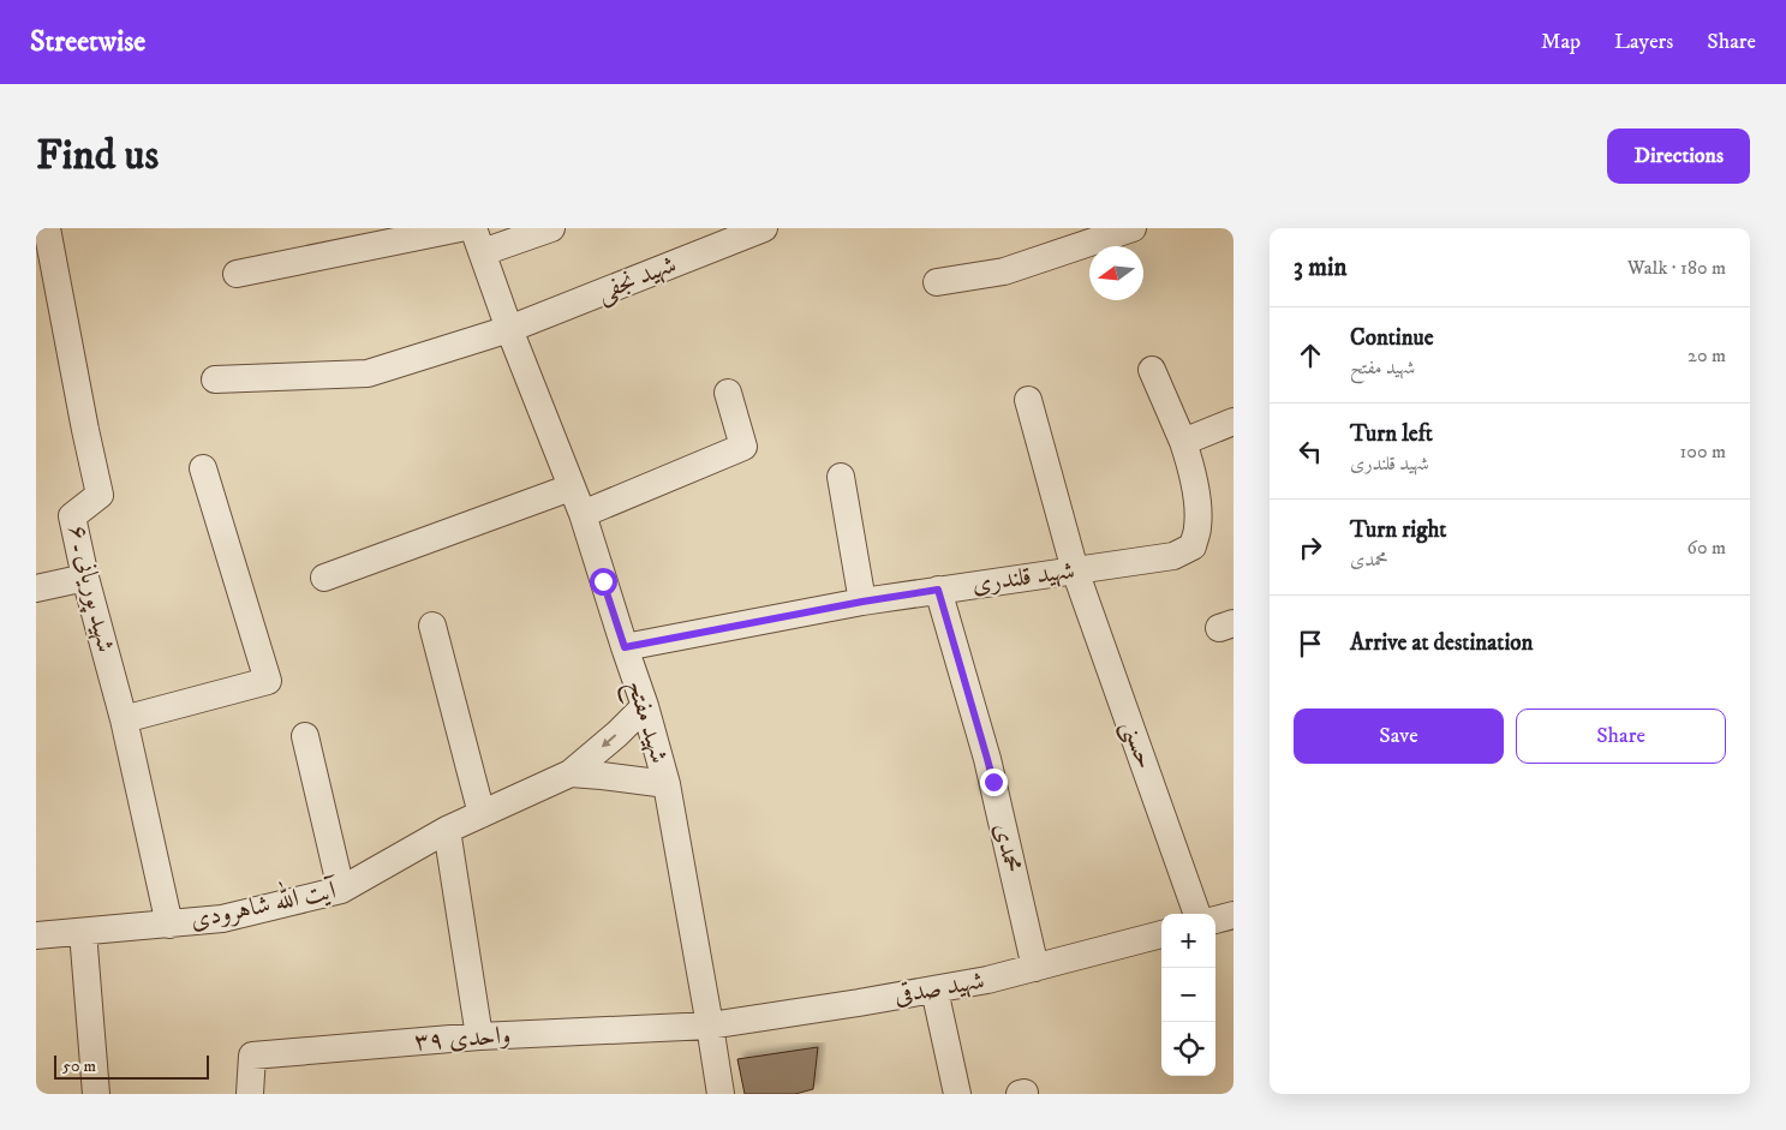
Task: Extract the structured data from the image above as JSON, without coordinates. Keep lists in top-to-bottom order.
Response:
{
  "streets": {
    "street": [
      "شهید نجفی",
      "شهید قلندری",
      "شهید پوریانی ـ ۶",
      "شهید مفتح",
      "حسنی",
      "محمدی",
      "آیت الله شاهرودی",
      "شهید صدقی",
      "واحدی ۳۹"
    ]
  },
  "crossings": [
    ["شهید نجفی", "شهید مفتح"],
    ["شهید قلندری", "شهید مفتح"],
    ["شهید قلندری", "حسنی"],
    ["شهید قلندری", "محمدی"],
    ["شهید پوریانی ـ ۶", "آیت الله شاهرودی"],
    ["شهید مفتح", "شهید صدقی"],
    ["شهید مفتح", "واحدی ۳۹"],
    ["محمدی", "شهید صدقی"],
    ["شهید صدقی", "واحدی ۳۹"]
  ],
  "scale_bar": "50 m",
  "north": "left",
  "page": {
    "header": "Streetwise",
    "nav": ["Map", "Layers", "Share"],
    "buttons": [
      "Directions",
      ["Save", "Share"]
    ],
    "title": "Find us",
    "heading": ["3 min", "Walk · 180 m"],
    "list": [
      ["Continue", "شهید مفتح", "20 m"],
      ["Turn left", "شهید قلندری", "100 m"],
      ["Turn right", "محمدی", "60 m"],
      "Arrive at destination"
    ],
    "map_buttons": ["+", "−"],
    "scale": "50 m"
  }
}
